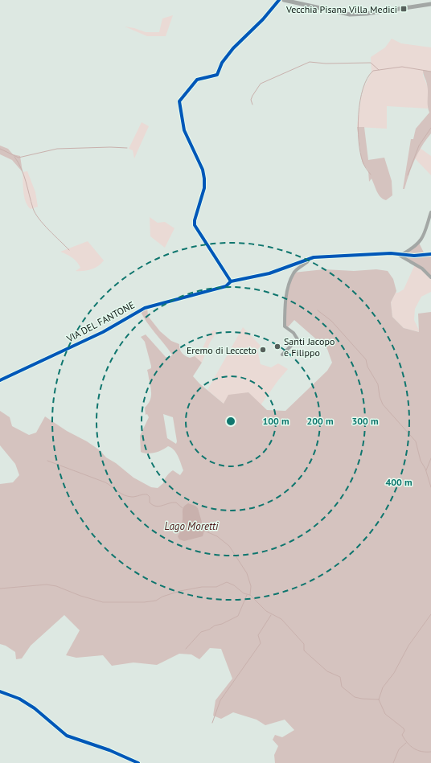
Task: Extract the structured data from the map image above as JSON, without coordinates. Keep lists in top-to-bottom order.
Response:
{
  "streets": {
    "street": ["VIA DEL FANTONE"]
  },
  "water": ["Lago Moretti"],
  "places": {
    "transit": ["Vecchia Pisana Villa Medici"],
    "other": ["Santi Jacopo e Filippo", "Eremo di Lecceto"]
  },
  "rings": [
    "100 m",
    "200 m",
    "300 m",
    "400 m"
  ]
}
